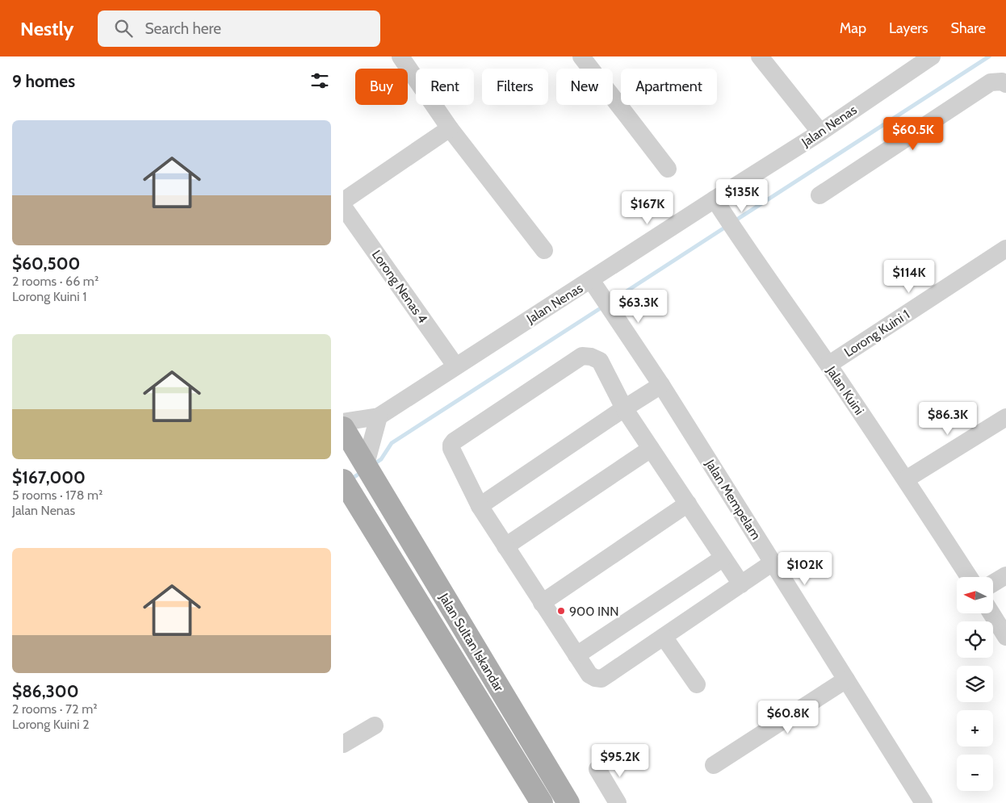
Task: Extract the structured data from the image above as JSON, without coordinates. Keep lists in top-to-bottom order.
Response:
{
  "streets": {
    "main road": ["Jalan Sultan Iskandar"],
    "street": [
      "Jalan Nenas",
      "Lorong Nenas 4",
      "Lorong Kuini 1",
      "Jalan Kuini",
      "Jalan Mempelam"
    ]
  },
  "crossings": [
    ["Jalan Nenas", "Lorong Nenas 4"],
    ["Jalan Nenas", "Jalan Kuini"],
    ["Jalan Nenas", "Jalan Mempelam"],
    ["Lorong Kuini 1", "Jalan Kuini"]
  ],
  "places": ["900 INN"],
  "north": "left",
  "page": {
    "header": "Nestly",
    "search": "Search here",
    "nav": ["Map", "Layers", "Share"],
    "heading": "9 homes",
    "chip": [
      "Buy",
      "Rent",
      "Filters",
      "New",
      "Apartment"
    ],
    "list": [
      {
        "name": "$60,500",
        "note": "2 rooms · 66 m² · Lorong Kuini 1"
      },
      {
        "name": "$167,000",
        "note": "5 rooms · 178 m² · Jalan Nenas"
      },
      {
        "name": "$86,300",
        "note": "2 rooms · 72 m² · Lorong Kuini 2"
      }
    ],
    "price": [
      "$60.5K",
      "$135K",
      "$167K",
      "$114K",
      "$63.3K",
      "$86.3K",
      "$102K",
      "$60.8K",
      "$95.2K"
    ],
    "map_buttons": ["+", "−"]
  }
}
